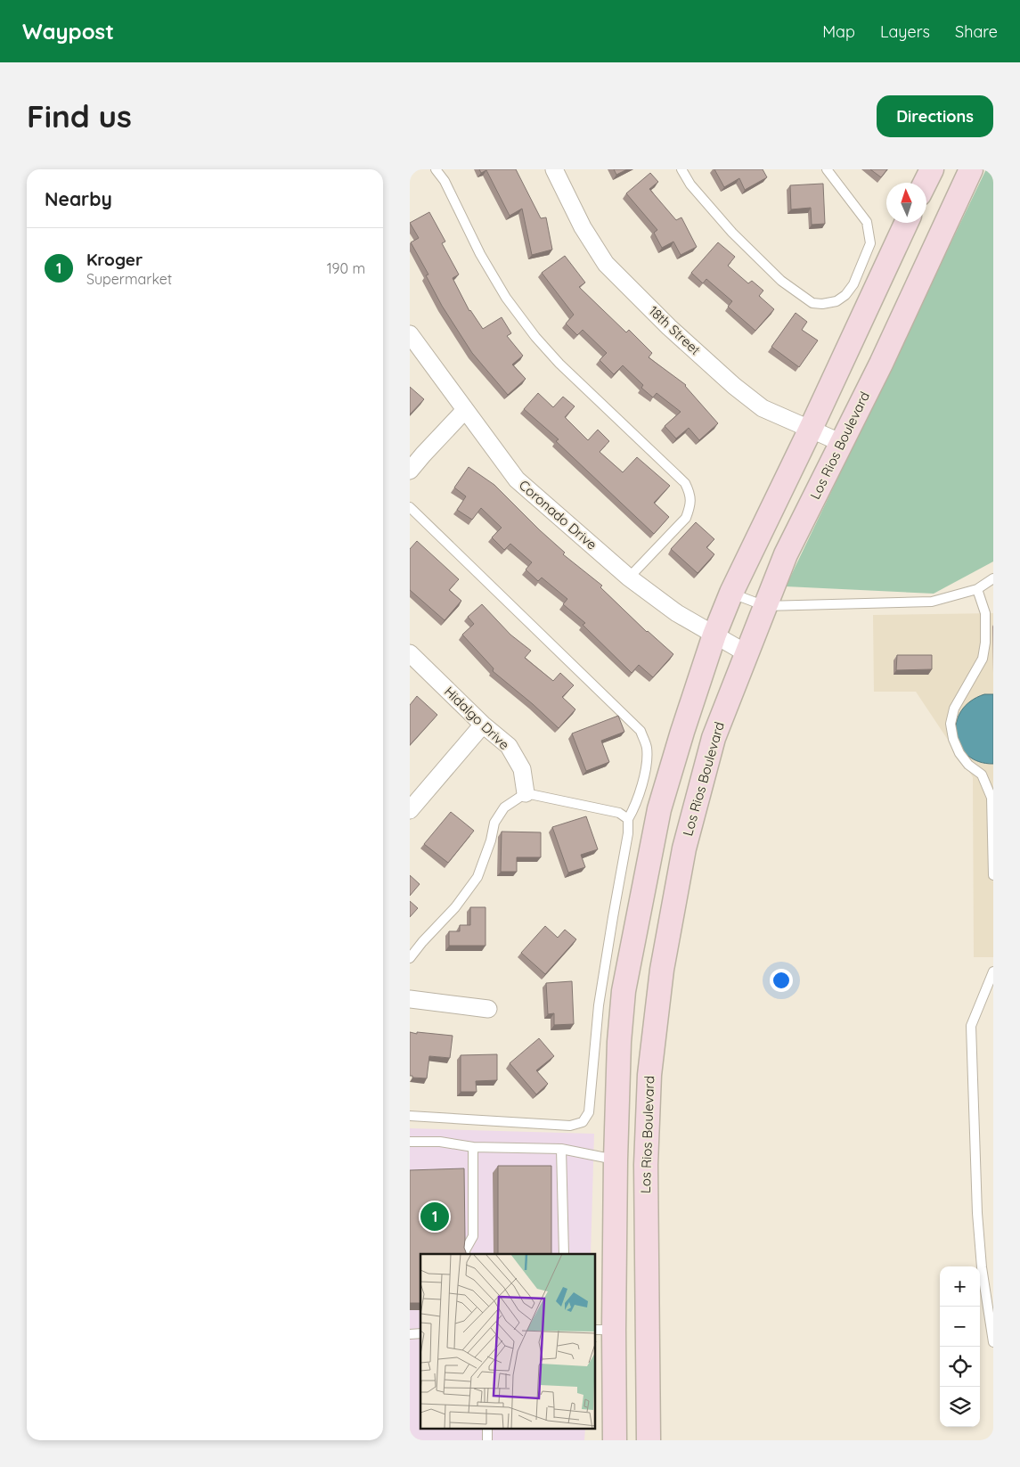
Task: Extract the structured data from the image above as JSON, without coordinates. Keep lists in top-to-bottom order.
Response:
{
  "streets": {
    "main road": ["Los Rios Boulevard"],
    "street": ["18th Street", "Coronado Drive", "Hidalgo Drive"]
  },
  "crossings": [
    ["18th Street", "Los Rios Boulevard"],
    ["Los Rios Boulevard", "Coronado Drive"]
  ],
  "north": "top",
  "page": {
    "header": "Waypost",
    "nav": ["Map", "Layers", "Share"],
    "buttons": "Directions",
    "title": "Find us",
    "heading": "Nearby",
    "list": [
      {
        "mark": "1",
        "name": "Kroger",
        "note": "Supermarket",
        "value": "190 m"
      }
    ],
    "pins": "1",
    "map_buttons": ["+", "−"]
  }
}
